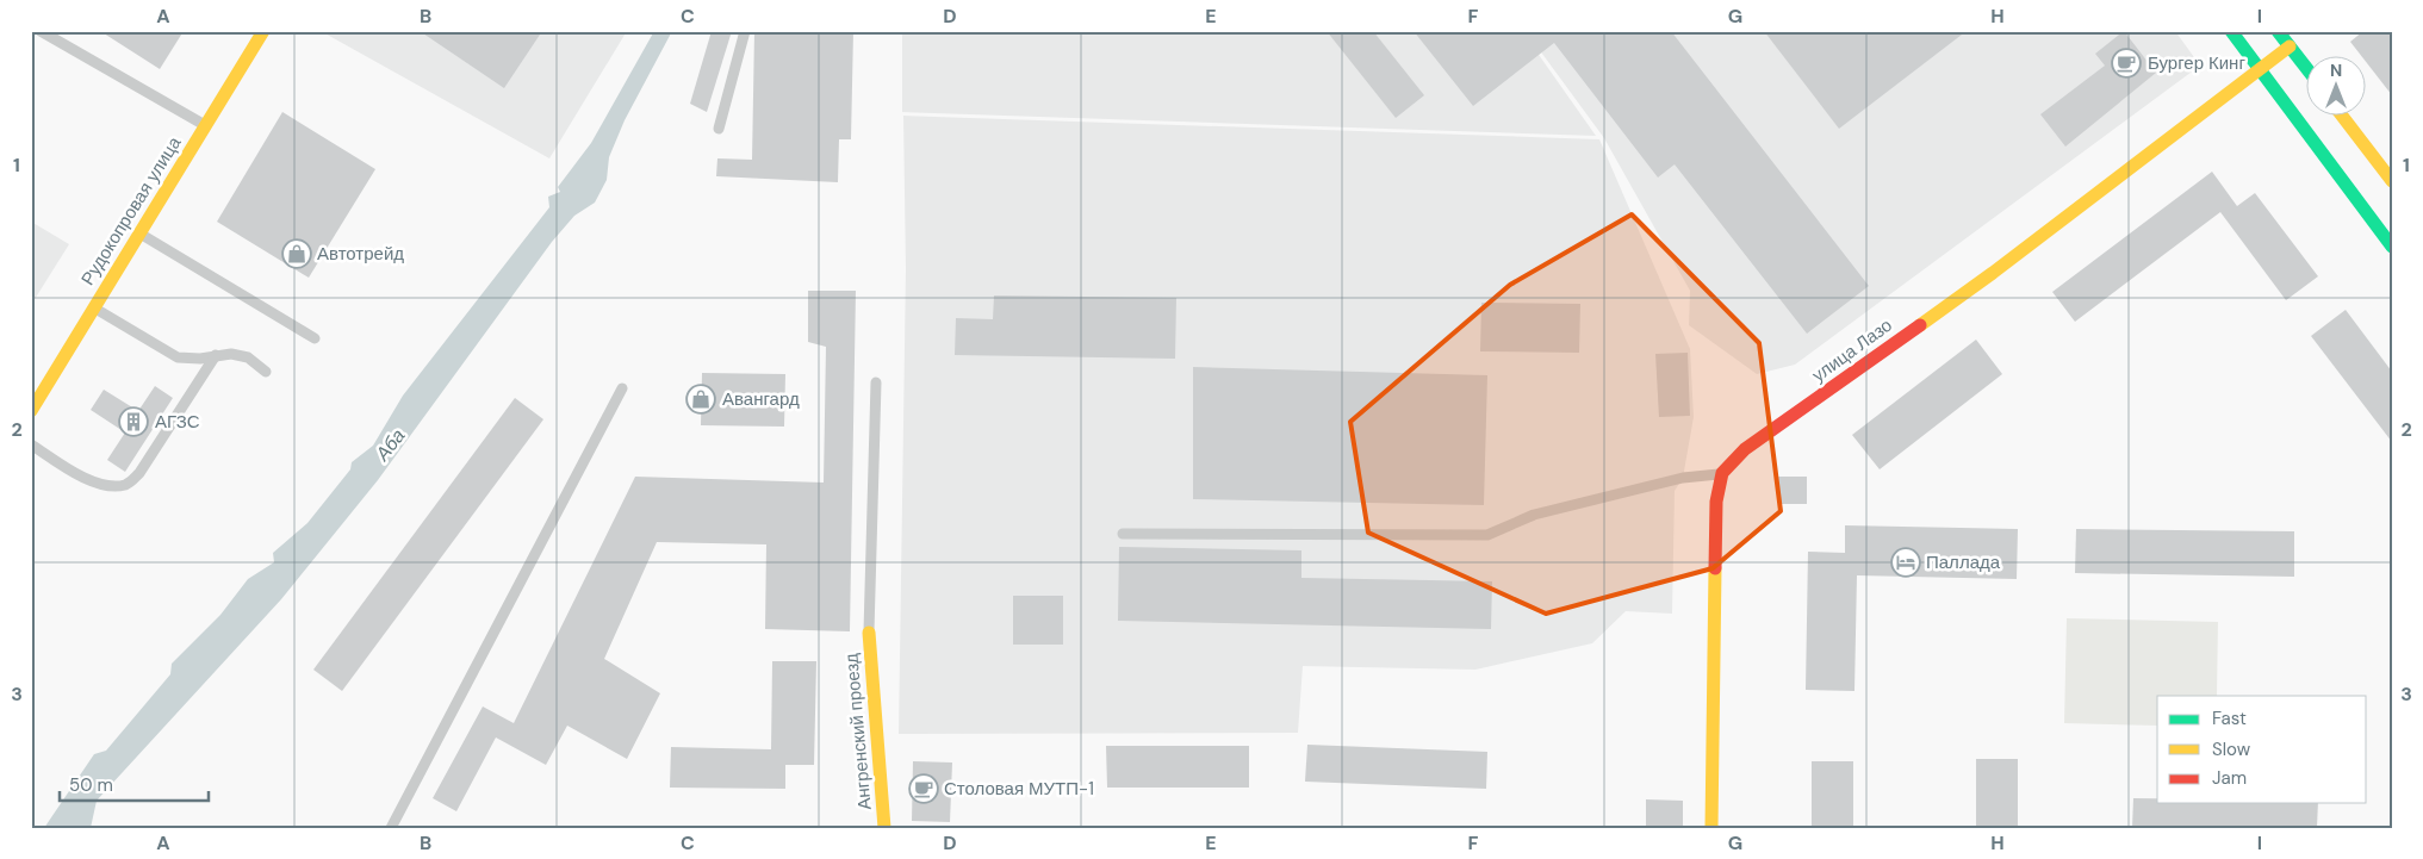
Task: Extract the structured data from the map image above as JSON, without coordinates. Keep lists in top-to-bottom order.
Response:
{
  "streets": {
    "street": ["Рудокопровая улица", "улица Лазо", "Ангренский проезд"]
  },
  "water": ["Аба"],
  "places": {
    "cafe": ["Бургер Кинг", "Столовая МУТП-1"],
    "shop": ["Автотрейд", "Авангард"],
    "building": ["АГЗС"],
    "hotel": ["Паллада"]
  },
  "legend": ["Fast", "Slow", "Jam"],
  "scale_bar": "50 m",
  "north": "top",
  "grid": {
    "columns": [
      "A",
      "B",
      "C",
      "D",
      "E",
      "F",
      "G",
      "H",
      "I"
    ],
    "rows": ["1", "2", "3"]
  }
}
